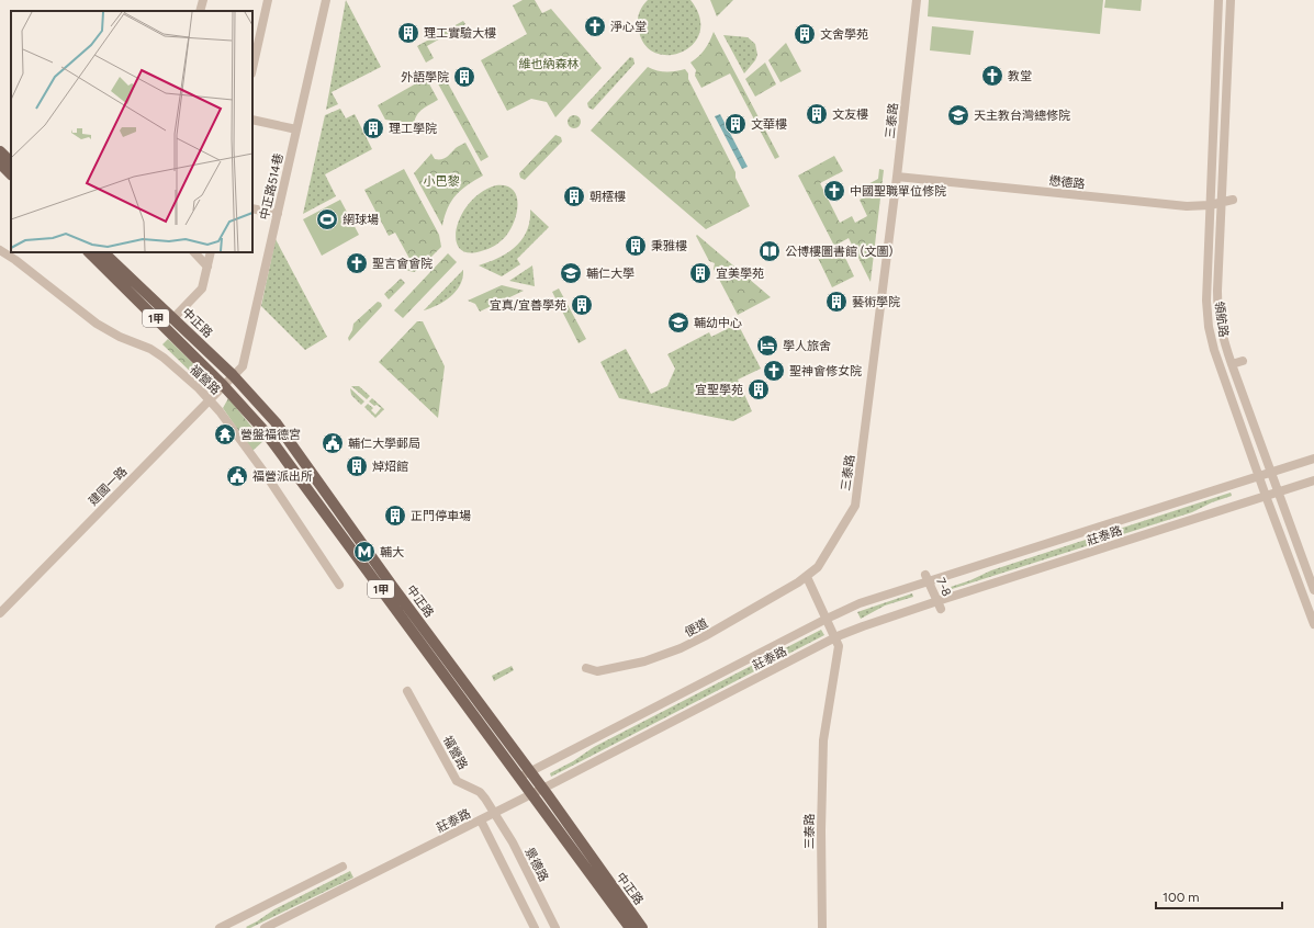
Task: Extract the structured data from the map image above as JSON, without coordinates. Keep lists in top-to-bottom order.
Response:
{
  "streets": {
    "main road": ["1甲", "中正路"],
    "street": [
      "三泰路",
      "懋德路",
      "中正路514巷",
      "領航路",
      "福營路",
      "建國一路",
      "莊泰路",
      "7-8",
      "便道",
      "景德路"
    ]
  },
  "crossings": [
    ["三泰路", "懋德路"],
    ["三泰路", "莊泰路"],
    ["三泰路", "便道"],
    ["懋德路", "領航路"],
    ["中正路514巷", "中正路"],
    ["中正路514巷", "建國一路"],
    ["領航路", "莊泰路"],
    ["中正路", "建國一路"],
    ["中正路", "莊泰路"],
    ["福營路", "建國一路"],
    ["福營路", "莊泰路"],
    ["福營路", "景德路"],
    ["莊泰路", "7-8"],
    ["莊泰路", "景德路"]
  ],
  "parks": ["維也納森林", "小巴黎"],
  "places": {
    "church": [
      "淨心堂",
      "教堂",
      "中國聖職單位修院",
      "聖言會會院",
      "聖神會修女院"
    ],
    "building": [
      "理工實驗大樓",
      "文舍學苑",
      "外語學院",
      "文友樓",
      "文華樓",
      "理工學院",
      "朝橒樓",
      "秉雅樓",
      "宜美學苑",
      "藝術學院",
      "宜真/宜善學苑",
      "宜聖學苑",
      "焯炤館",
      "正門停車場"
    ],
    "school or university": ["天主教台灣總修院", "輔仁大學", "輔幼中心"],
    "sports": ["網球場"],
    "library": ["公博樓圖書館 (文圖)"],
    "hotel": ["學人旅舍"],
    "temple": ["營盤福德宮"],
    "public building": ["輔仁大學郵局", "福營派出所"],
    "metro station": ["輔大"]
  },
  "scale_bar": "100 m"
}
